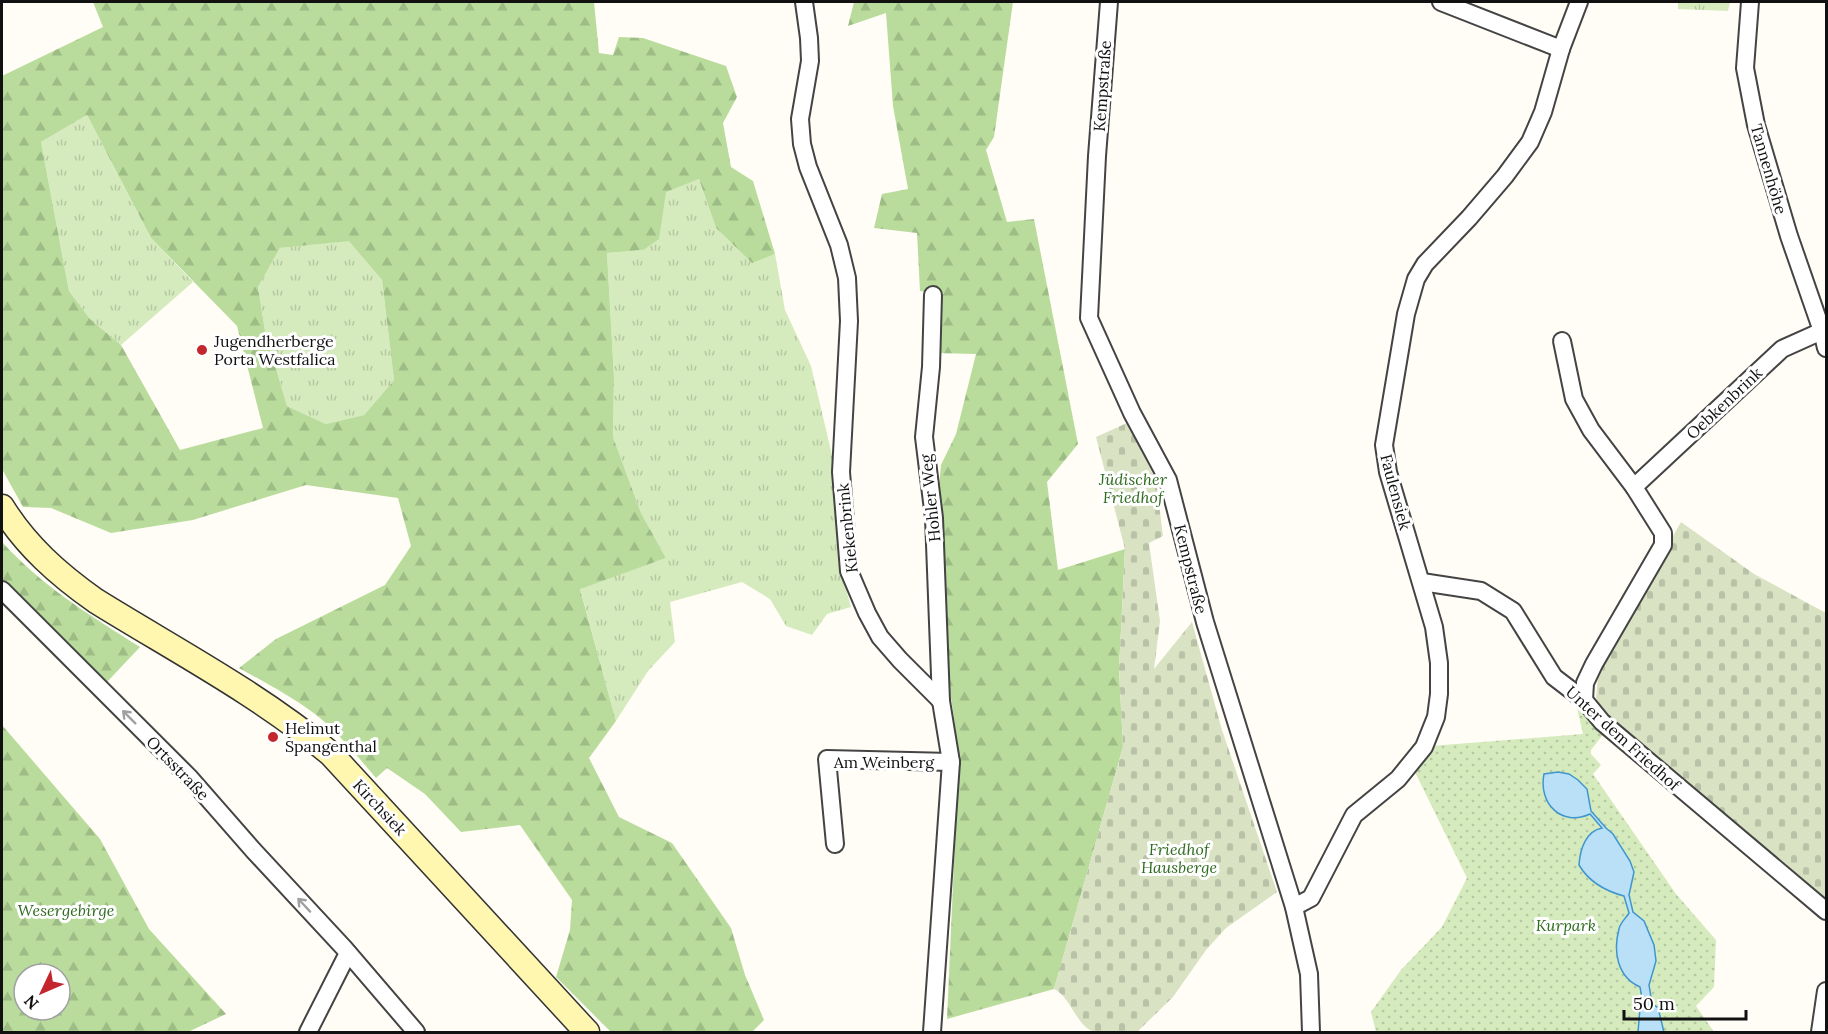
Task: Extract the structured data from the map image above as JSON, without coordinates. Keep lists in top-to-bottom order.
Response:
{
  "streets": {
    "main road": ["Kirchsiek"],
    "street": [
      "Kempstraße",
      "Tannenhöhe",
      "Oebkenbrink",
      "Faulensiek",
      "Hohler Weg",
      "Kiekenbrink",
      "Unter dem Friedhof",
      "Am Weinberg",
      "Ortsstraße"
    ]
  },
  "crossings": [
    ["Kempstraße", "Faulensiek"],
    ["Tannenhöhe", "Oebkenbrink"],
    ["Faulensiek", "Unter dem Friedhof"],
    ["Hohler Weg", "Kiekenbrink"]
  ],
  "one_way": ["Ortsstraße"],
  "parks": [
    "Jüdischer Friedhof",
    "Friedhof Hausberge",
    "Wesergebirge",
    "Kurpark"
  ],
  "places": ["Jugendherberge Porta Westfalica", "Helmut Spangenthal"],
  "scale_bar": "50 m",
  "north": "bottom left"
}
